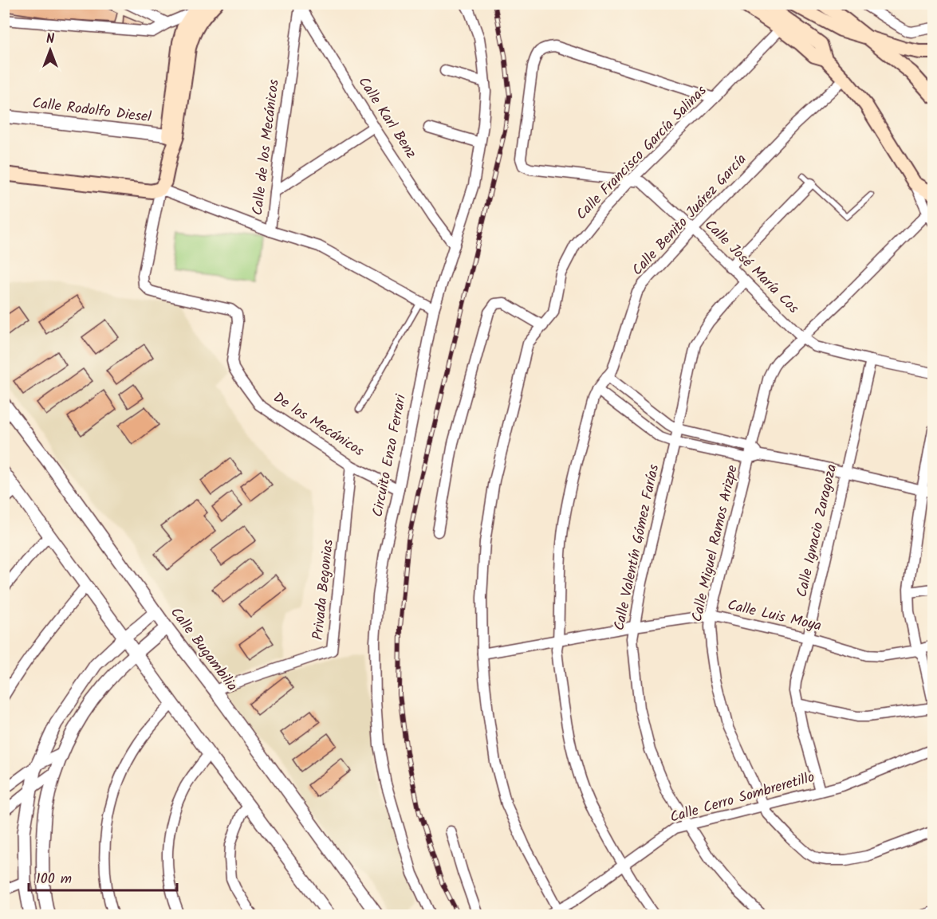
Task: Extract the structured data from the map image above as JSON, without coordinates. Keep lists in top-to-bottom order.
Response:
{
  "streets": {
    "street": [
      "Calle Rodolfo Diesel",
      "Calle Karl Benz",
      "Calle de los Mecánicos",
      "Calle Francisco García Salinas",
      "Calle Benito Juárez García",
      "Calle José María Cos",
      "De los Mecánicos",
      "Circuito Enzo Ferrari",
      "Calle Ignacio Zaragoza",
      "Calle Miguel Ramos Arizpe",
      "Calle Valentín Gómez Farías",
      "Privada Begonias",
      "Calle Luis Moya",
      "Calle Bugambilia",
      "Calle Cerro Sombreretillo"
    ]
  },
  "crossings": [
    ["Calle Karl Benz", "Calle de los Mecánicos"],
    ["Calle Karl Benz", "Circuito Enzo Ferrari"],
    ["Calle de los Mecánicos", "De los Mecánicos"],
    ["Calle Francisco García Salinas", "Calle José María Cos"],
    ["Calle Francisco García Salinas", "Calle Luis Moya"],
    ["Calle Francisco García Salinas", "Calle Cerro Sombreretillo"],
    ["Calle Benito Juárez García", "Calle José María Cos"],
    ["Calle Benito Juárez García", "Calle Luis Moya"],
    ["Calle Benito Juárez García", "Calle Cerro Sombreretillo"],
    ["Calle José María Cos", "Calle Ignacio Zaragoza"],
    ["Calle José María Cos", "Calle Miguel Ramos Arizpe"],
    ["Calle José María Cos", "Calle Valentín Gómez Farías"],
    ["De los Mecánicos", "Circuito Enzo Ferrari"],
    ["De los Mecánicos", "Privada Begonias"],
    ["Calle Ignacio Zaragoza", "Calle Luis Moya"],
    ["Calle Ignacio Zaragoza", "Calle Cerro Sombreretillo"],
    ["Calle Miguel Ramos Arizpe", "Calle Luis Moya"],
    ["Calle Miguel Ramos Arizpe", "Calle Cerro Sombreretillo"],
    ["Calle Valentín Gómez Farías", "Calle Luis Moya"],
    ["Calle Valentín Gómez Farías", "Calle Cerro Sombreretillo"],
    ["Privada Begonias", "Calle Bugambilia"]
  ],
  "scale_bar": "100 m",
  "north": "top"
}
